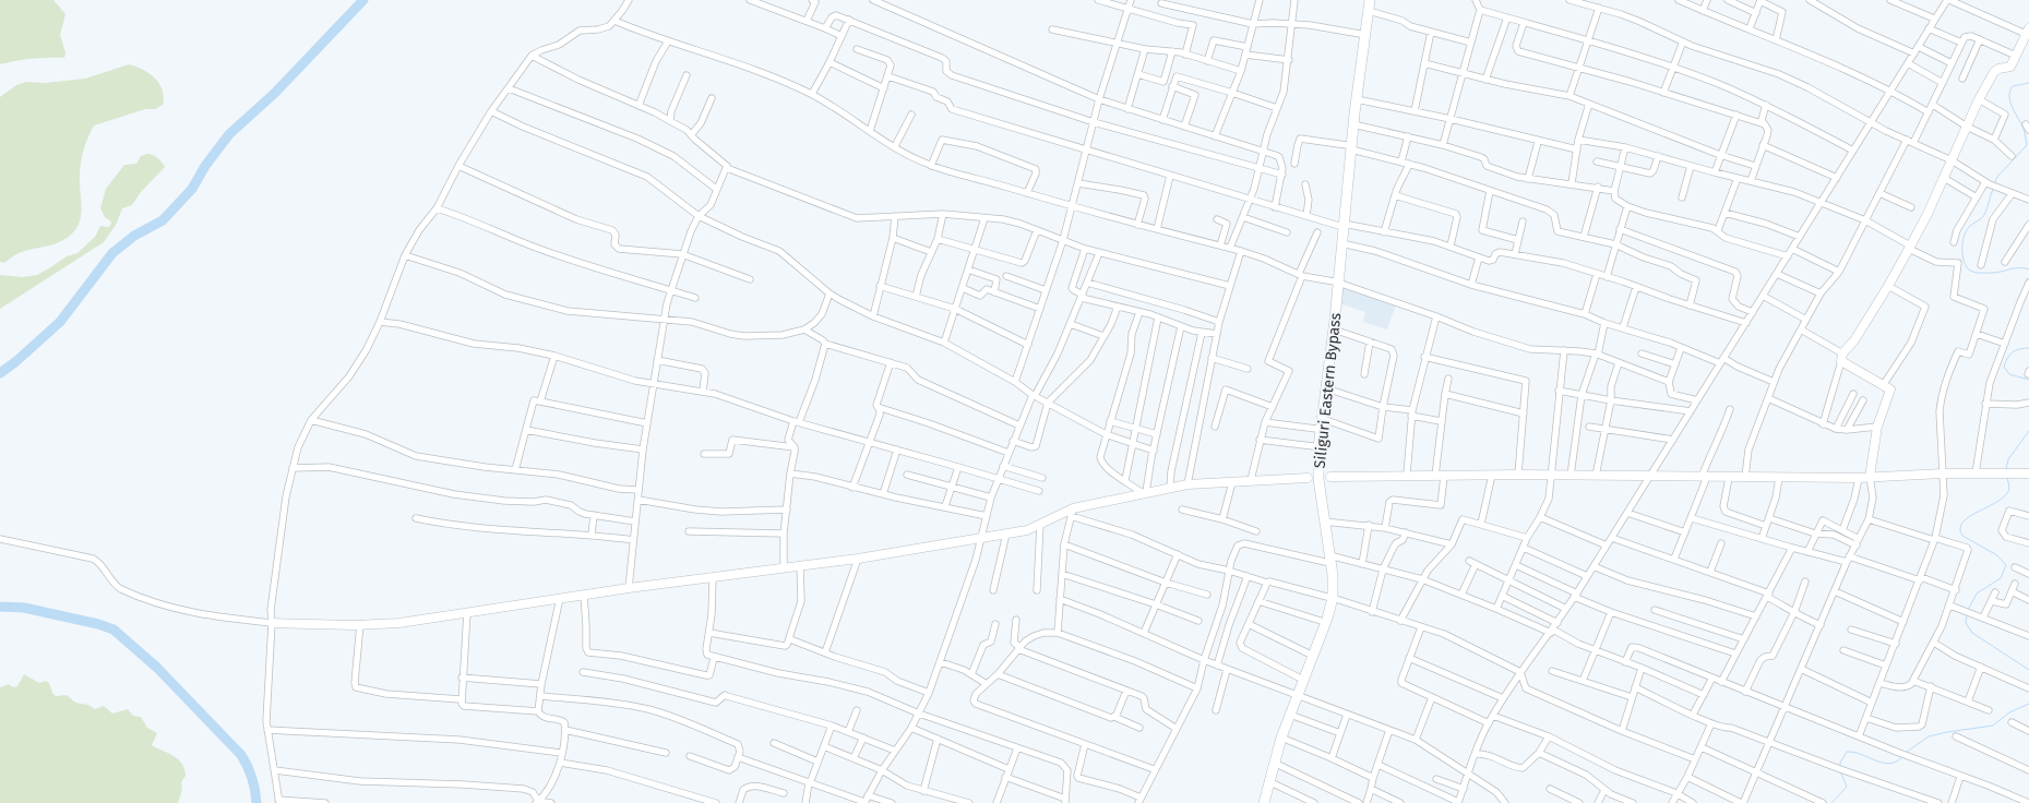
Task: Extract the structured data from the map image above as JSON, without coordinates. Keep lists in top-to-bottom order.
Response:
{
  "streets": {
    "main road": ["Siliguri Eastern Bypass"]
  }
}
